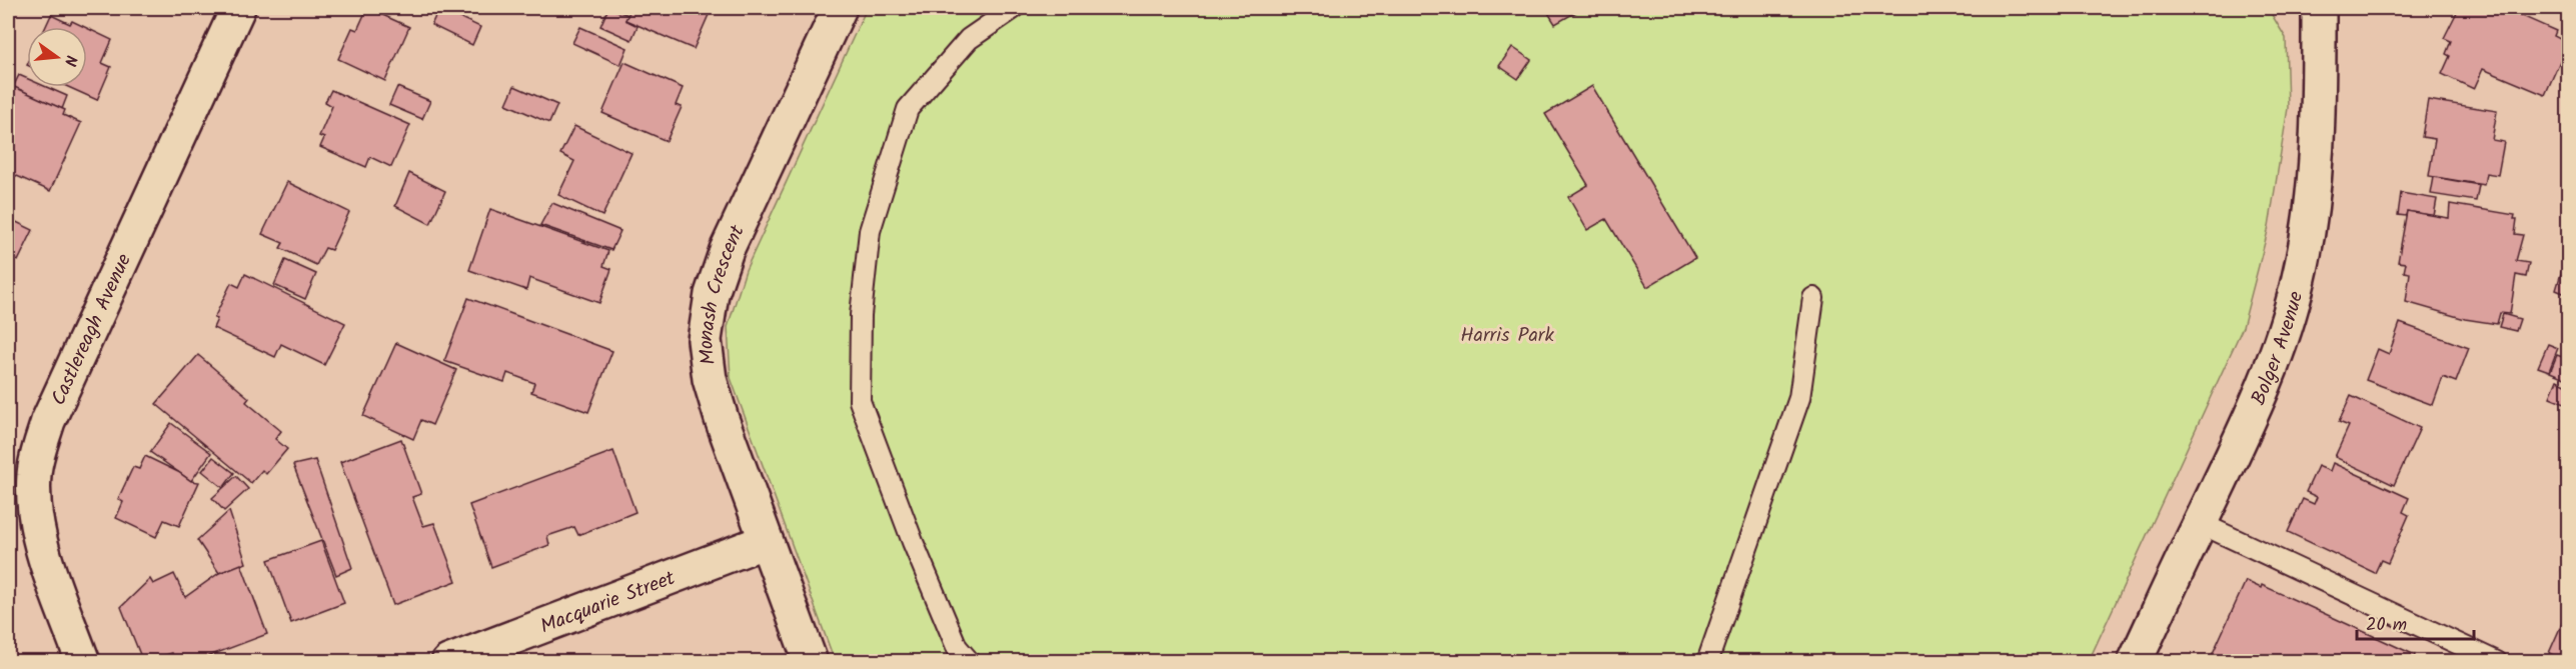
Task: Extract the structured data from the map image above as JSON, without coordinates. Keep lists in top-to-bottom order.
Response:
{
  "streets": {
    "street": [
      "Monash Crescent",
      "Castlereagh Avenue",
      "Bolger Avenue",
      "Macquarie Street"
    ]
  },
  "crossings": [
    ["Monash Crescent", "Macquarie Street"]
  ],
  "parks": ["Harris Park"],
  "scale_bar": "20 m",
  "north": "right"
}
